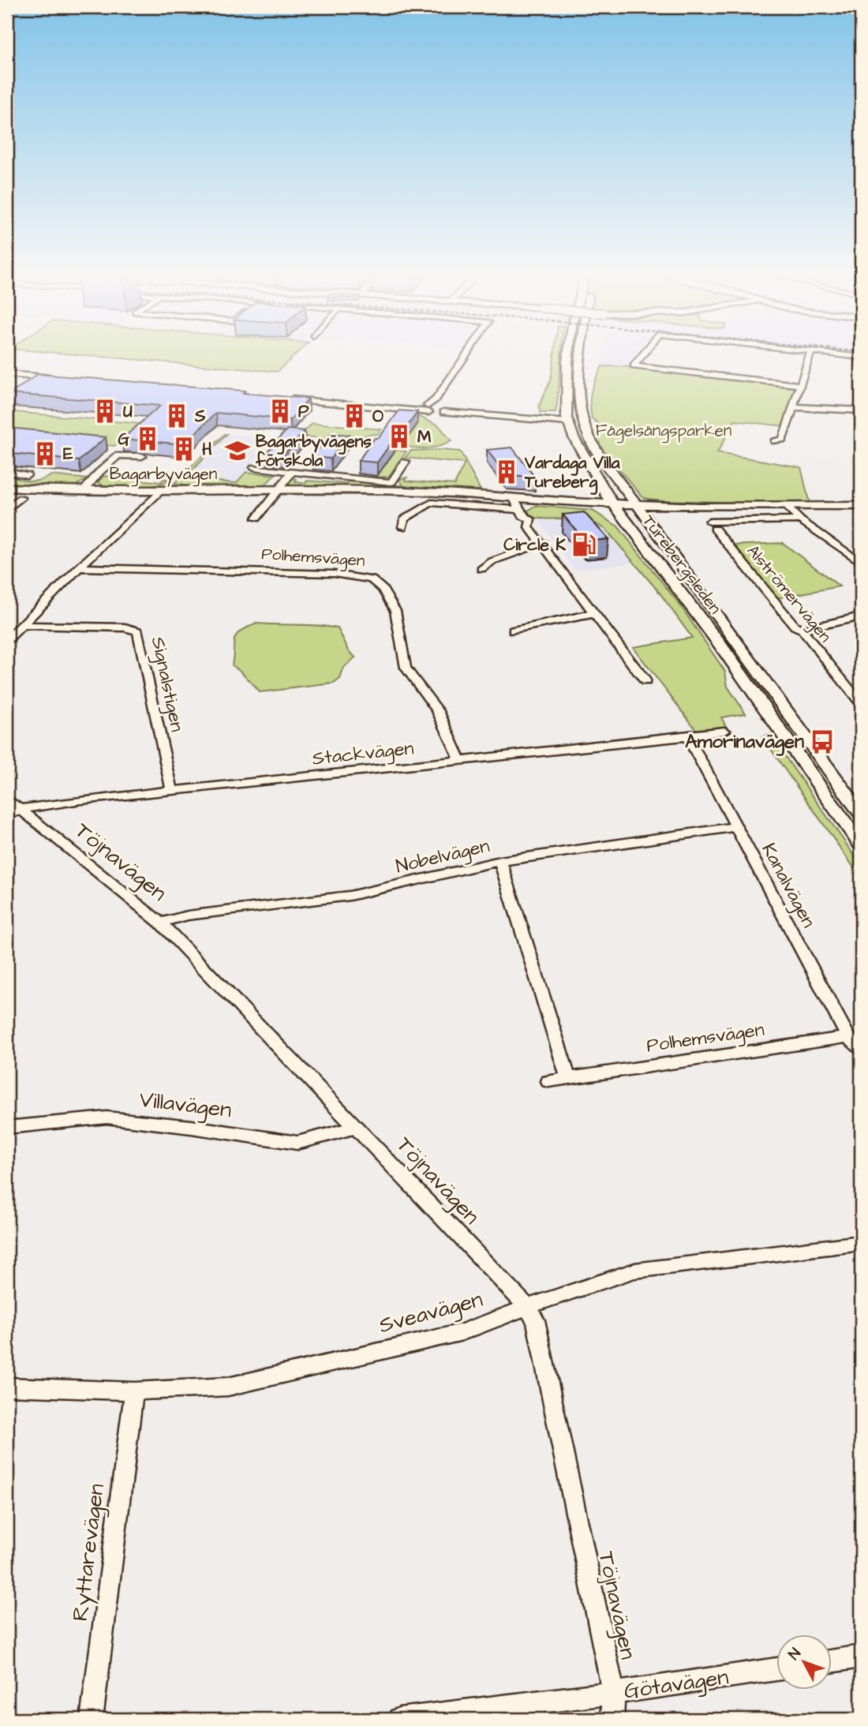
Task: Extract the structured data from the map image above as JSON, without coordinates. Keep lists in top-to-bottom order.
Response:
{
  "streets": {
    "main road": ["Bagarbyvägen", "Turebergsleden"],
    "street": [
      "Polhemsvägen",
      "Alströmervägen",
      "Signalstigen",
      "Stackvägen",
      "Nobelvägen",
      "Töjnavägen",
      "Kanalvägen",
      "Villavägen",
      "Sveavägen",
      "Ryttarevägen",
      "Götavägen"
    ]
  },
  "crossings": [
    ["Bagarbyvägen", "Turebergsleden"],
    ["Polhemsvägen", "Stackvägen"],
    ["Polhemsvägen", "Kanalvägen"],
    ["Signalstigen", "Stackvägen"],
    ["Stackvägen", "Töjnavägen"],
    ["Stackvägen", "Kanalvägen"],
    ["Nobelvägen", "Töjnavägen"],
    ["Nobelvägen", "Kanalvägen"],
    ["Töjnavägen", "Villavägen"],
    ["Töjnavägen", "Sveavägen"],
    ["Töjnavägen", "Götavägen"],
    ["Sveavägen", "Ryttarevägen"]
  ],
  "parks": ["Fågelsångsparken"],
  "places": {
    "building": [
      "U",
      "P",
      "S",
      "O",
      "M",
      "G",
      "H",
      "E",
      "Vardaga Villa Tureberg"
    ],
    "school or university": ["Bagarbyvägens förskola"],
    "fuel station": ["Circle K"],
    "bus stop": ["Amorinavägen"]
  },
  "north": "top left"
}
